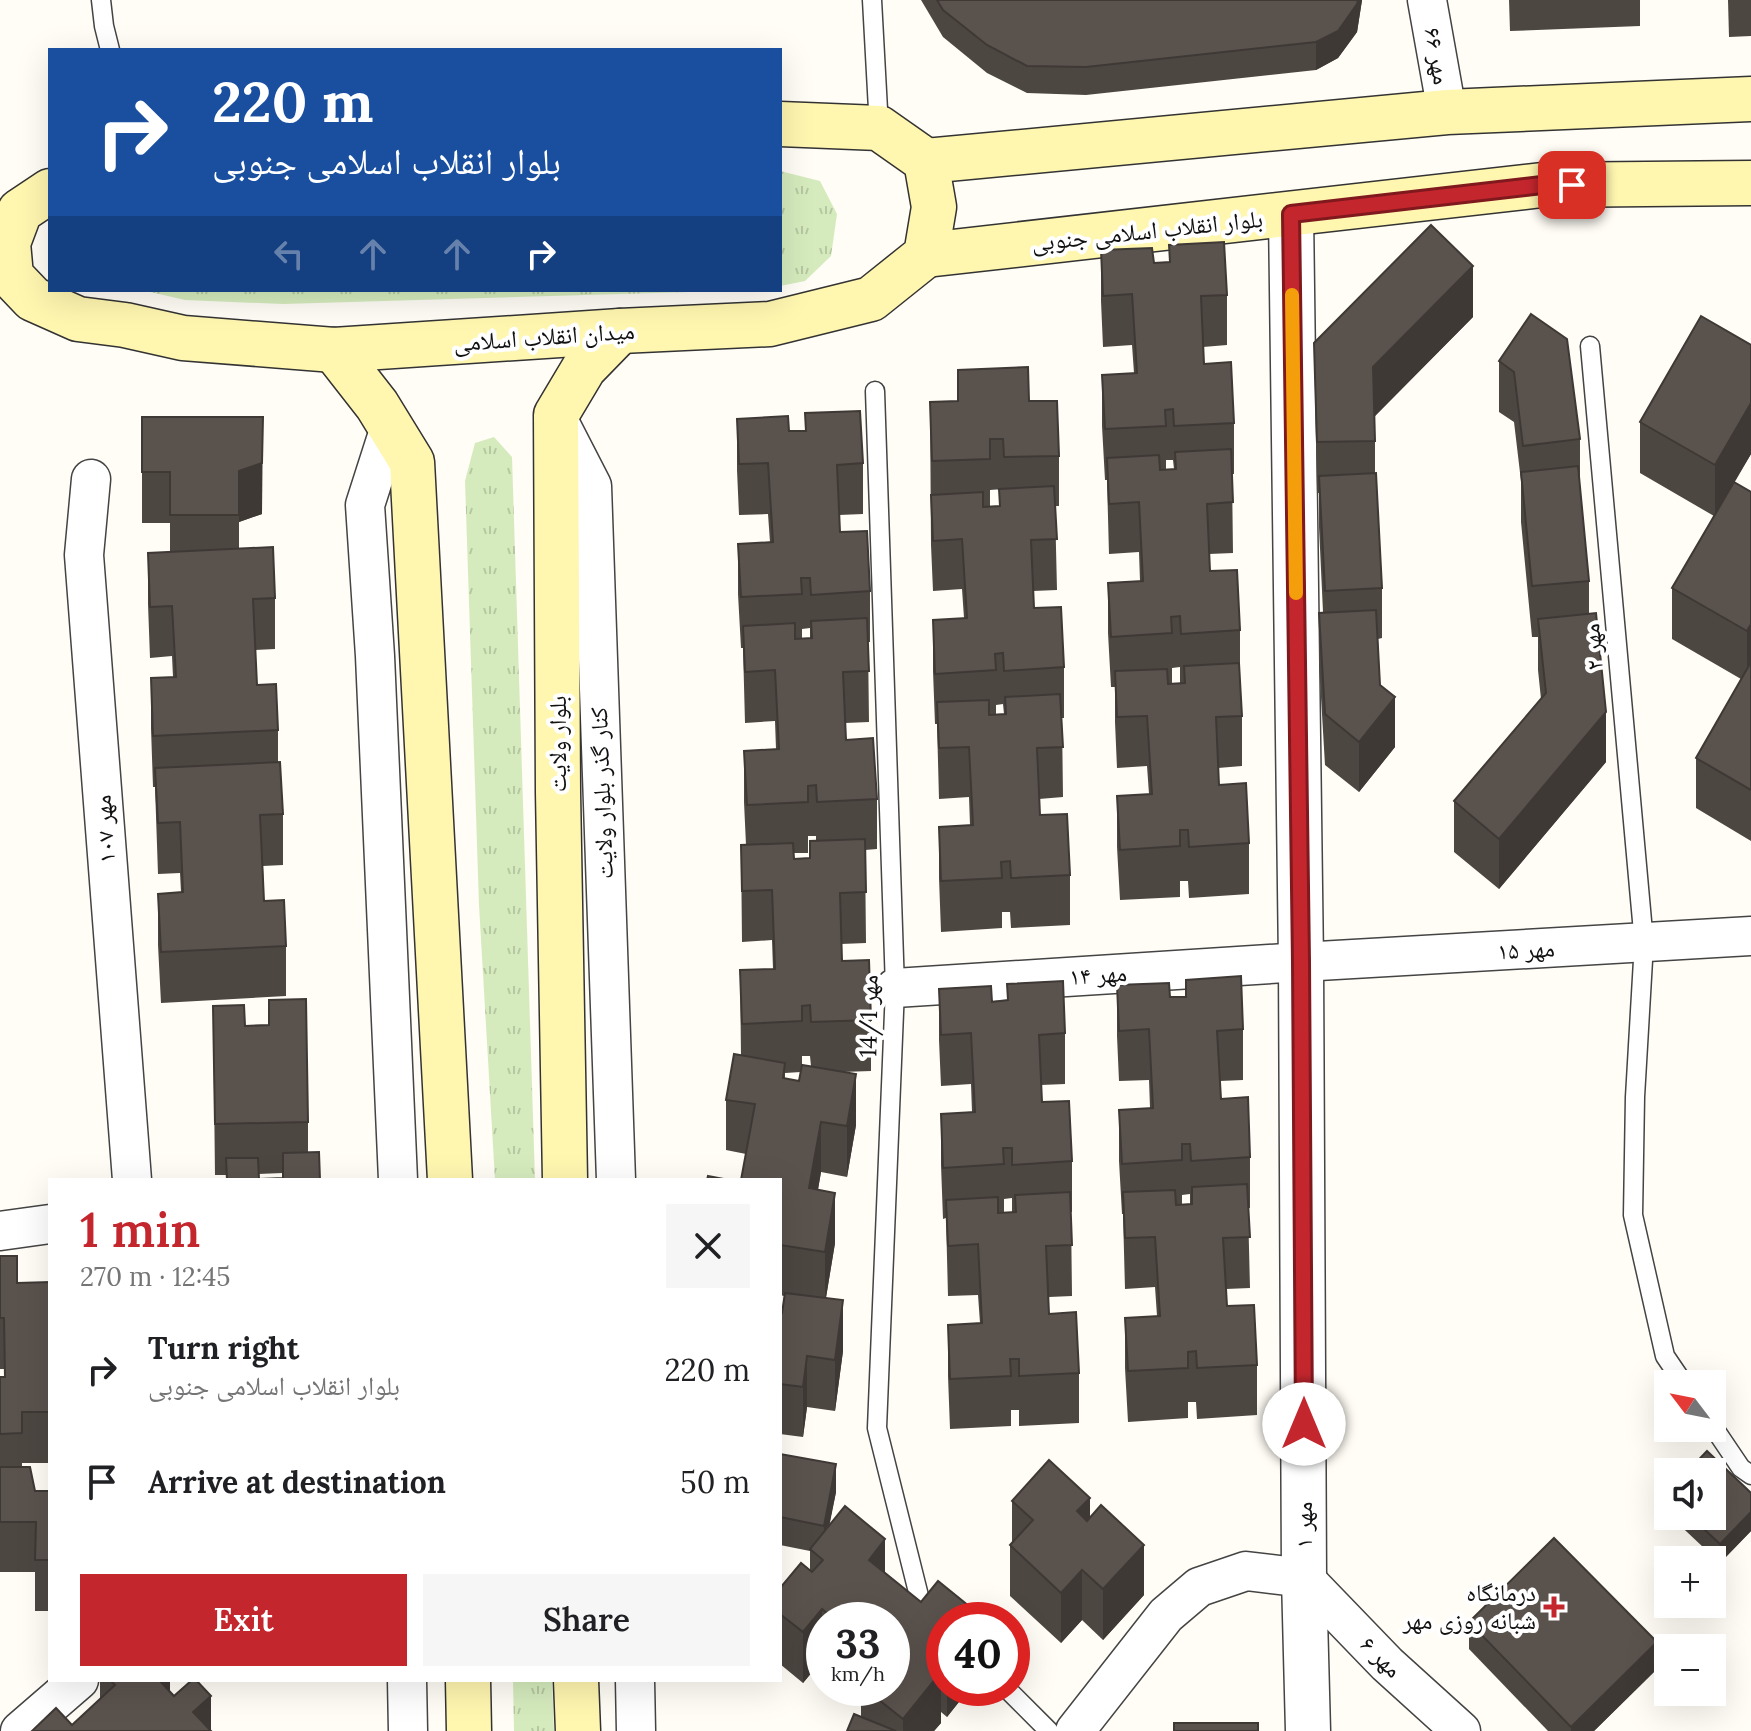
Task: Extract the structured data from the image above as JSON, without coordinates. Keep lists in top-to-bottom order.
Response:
{
  "streets": {
    "main road": ["بلوار انقلاب اسلامی جنوبی", "میدان انقلاب اسلامی", "بلوار ولایت"],
    "street": [
      "مهر ۶۶",
      "کنار گذر بلوار ولایت",
      "مهر ۱۰۷",
      "مهر ۱۵",
      "مهر ۱۴",
      "مهر ۱",
      "مهر ۶"
    ],
    "lane": ["مهر ۲", "مهر 14/1"]
  },
  "crossings": [
    ["بلوار انقلاب اسلامی جنوبی", "میدان انقلاب اسلامی"],
    ["بلوار انقلاب اسلامی جنوبی", "مهر ۱"],
    ["مهر ۲", "مهر ۱۵"],
    ["بلوار ولایت", "کنار گذر بلوار ولایت"],
    ["مهر ۱۵", "مهر ۱۴"],
    ["مهر ۱۵", "مهر ۱"],
    ["مهر ۱۴", "مهر 14/1"],
    ["مهر ۱۴", "مهر ۱"],
    ["مهر ۱", "مهر ۶"]
  ],
  "places": {
    "health": ["درمانگاه شبانه روزی مهر"]
  },
  "north": "top left",
  "page": {
    "turn": ["220 m", "بلوار انقلاب اسلامی جنوبی"],
    "heading": ["1 min", "270 m · 12:45"],
    "list": [
      {
        "name": "Turn right",
        "note": "بلوار انقلاب اسلامی جنوبی",
        "value": "220 m"
      },
      {
        "name": "Arrive at destination",
        "value": "50 m"
      }
    ],
    "map_buttons": ["+", "−"],
    "buttons": ["Exit", "Share"],
    "speed": "33 km/h",
    "limit": "40"
  }
}
